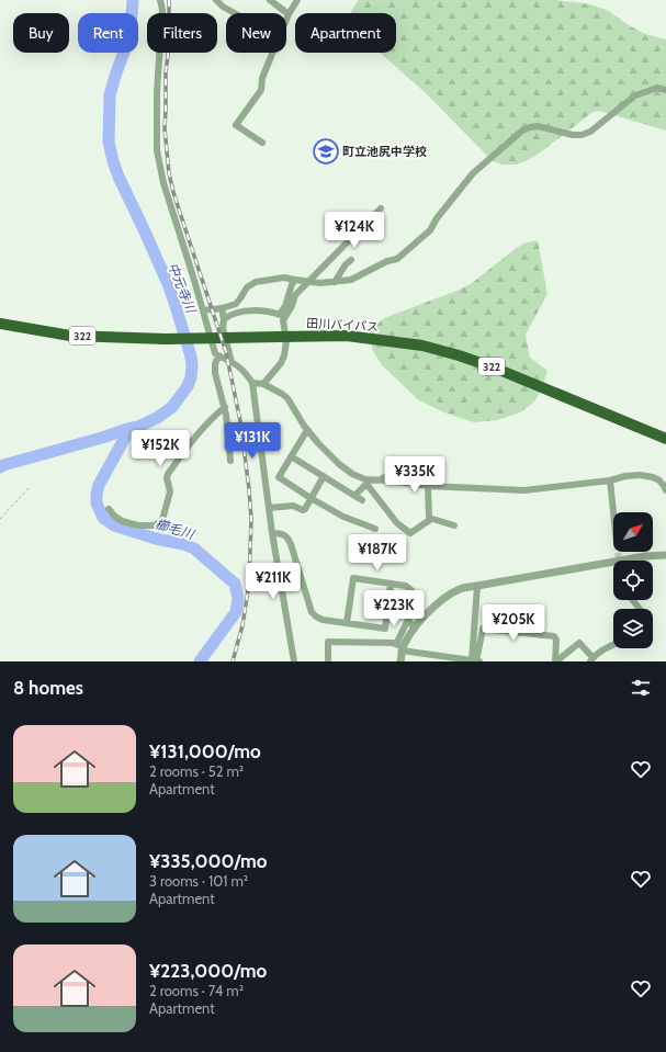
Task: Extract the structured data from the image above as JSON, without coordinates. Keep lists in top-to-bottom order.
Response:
{
  "streets": {
    "highway": ["田川バイパス", "322"]
  },
  "water": ["中元寺川", "櫛毛川"],
  "places": {
    "school or university": ["町立池尻中学校"]
  },
  "north": "top right",
  "page": {
    "chip": [
      "Buy",
      "Rent",
      "Filters",
      "New",
      "Apartment"
    ],
    "price": [
      "¥124K",
      "¥131K",
      "¥152K",
      "¥335K",
      "¥187K",
      "¥211K",
      "¥223K",
      "¥205K"
    ],
    "heading": "8 homes",
    "list": [
      {
        "name": "¥131,000/mo",
        "note": "2 rooms · 52 m² · Apartment"
      },
      {
        "name": "¥335,000/mo",
        "note": "3 rooms · 101 m² · Apartment"
      },
      {
        "name": "¥223,000/mo",
        "note": "2 rooms · 74 m² · Apartment"
      }
    ]
  }
}
